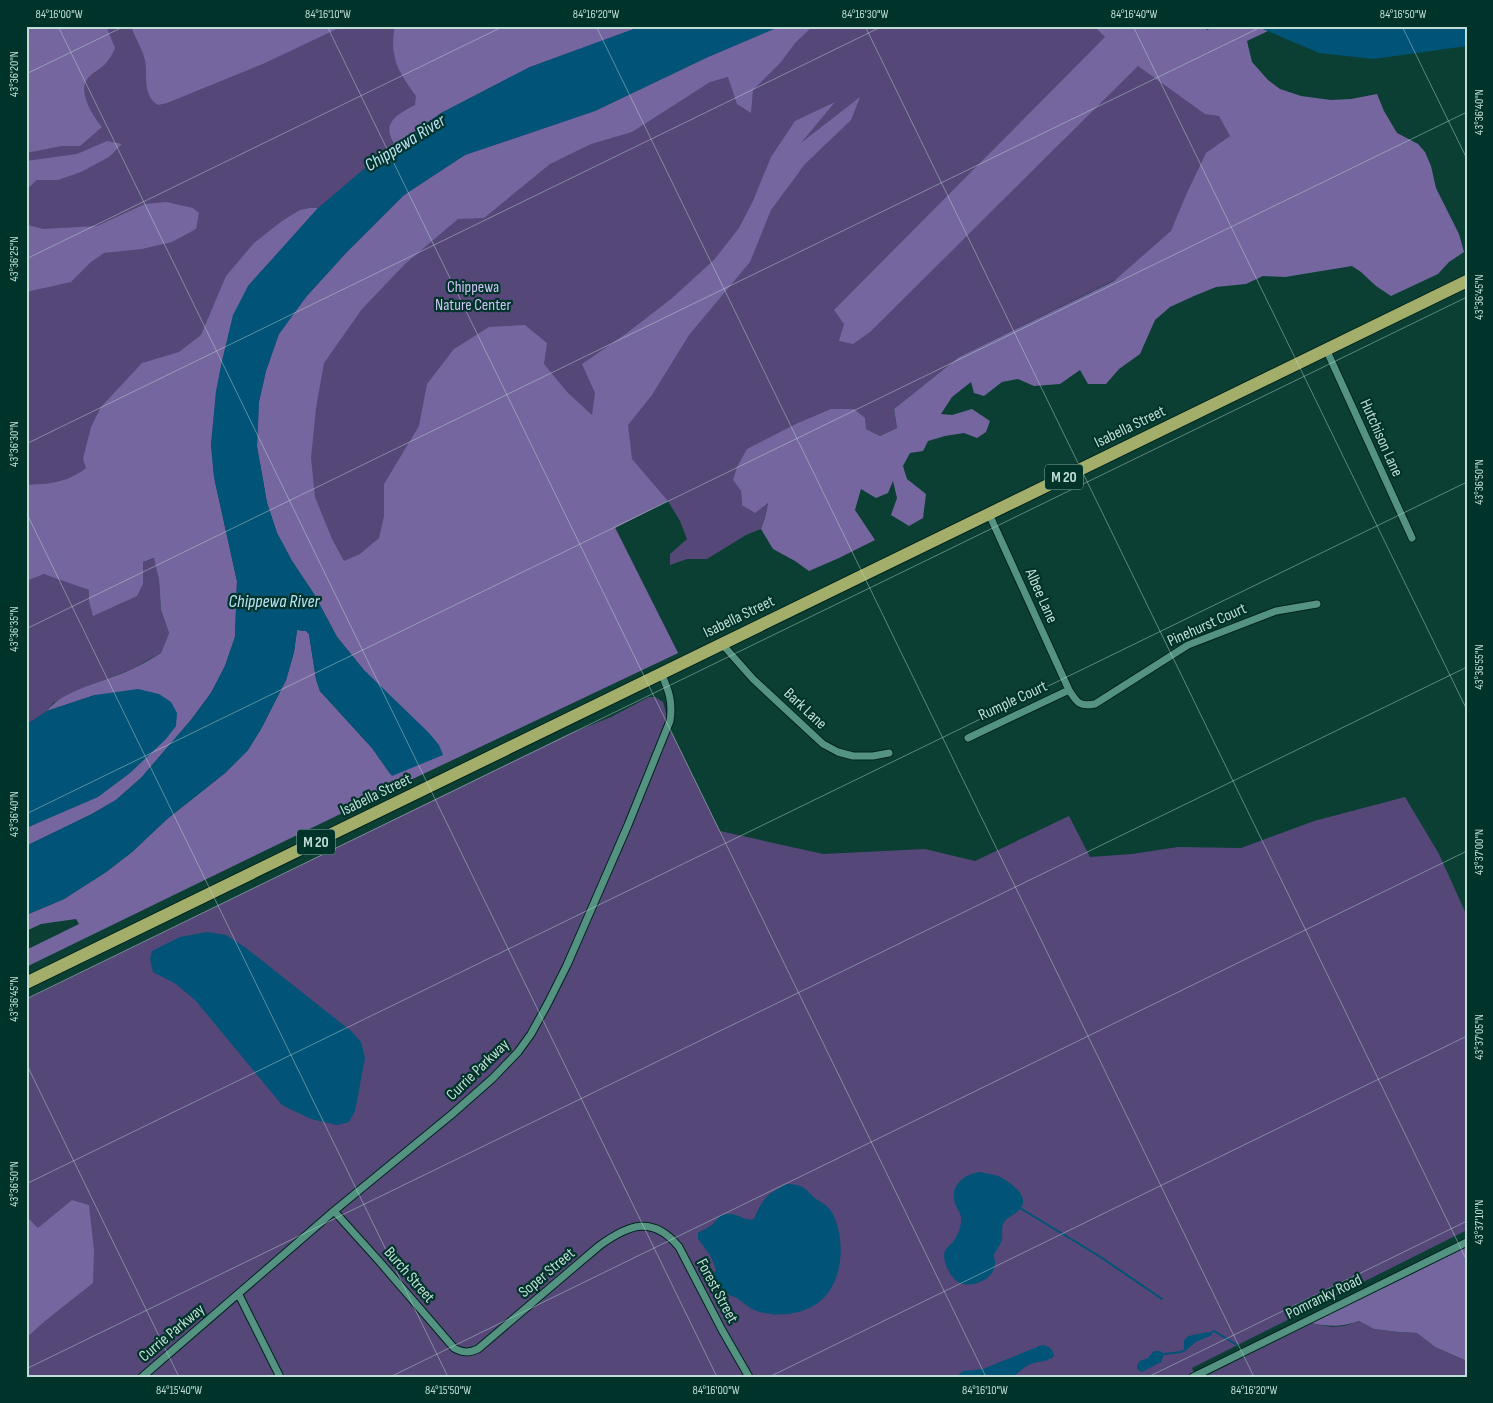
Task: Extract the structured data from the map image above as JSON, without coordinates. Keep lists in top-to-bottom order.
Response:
{
  "streets": {
    "highway": ["Isabella Street", "M 20"],
    "street": [
      "Hutchison Lane",
      "Albee Lane",
      "Pinehurst Court",
      "Rumple Court",
      "Bark Lane",
      "Currie Parkway",
      "Soper Street",
      "Burch Street",
      "Forest Street",
      "Pomranky Road"
    ]
  },
  "crossings": [
    ["Isabella Street", "Hutchison Lane"],
    ["Isabella Street", "Albee Lane"],
    ["Isabella Street", "Bark Lane"],
    ["Isabella Street", "Currie Parkway"],
    ["Albee Lane", "Pinehurst Court"],
    ["Albee Lane", "Rumple Court"],
    ["Pinehurst Court", "Rumple Court"],
    ["Currie Parkway", "Burch Street"],
    ["Soper Street", "Burch Street"],
    ["Soper Street", "Forest Street"]
  ],
  "water": ["Chippewa River"],
  "parks": ["Chippewa Nature Center"],
  "coordinates": [
    "84°16'00\"W",
    "84°16'10\"W",
    "84°16'20\"W",
    "84°16'30\"W",
    "84°16'40\"W",
    "84°16'50\"W",
    "43°36'20\"N",
    "43°36'40\"N",
    "43°36'25\"N",
    "43°36'45\"N",
    "43°36'30\"N",
    "43°36'50\"N",
    "43°36'35\"N",
    "43°36'55\"N",
    "43°37'00\"N",
    "43°37'05\"N",
    "43°37'10\"N",
    "84°15'40\"W",
    "84°15'50\"W"
  ]
}
